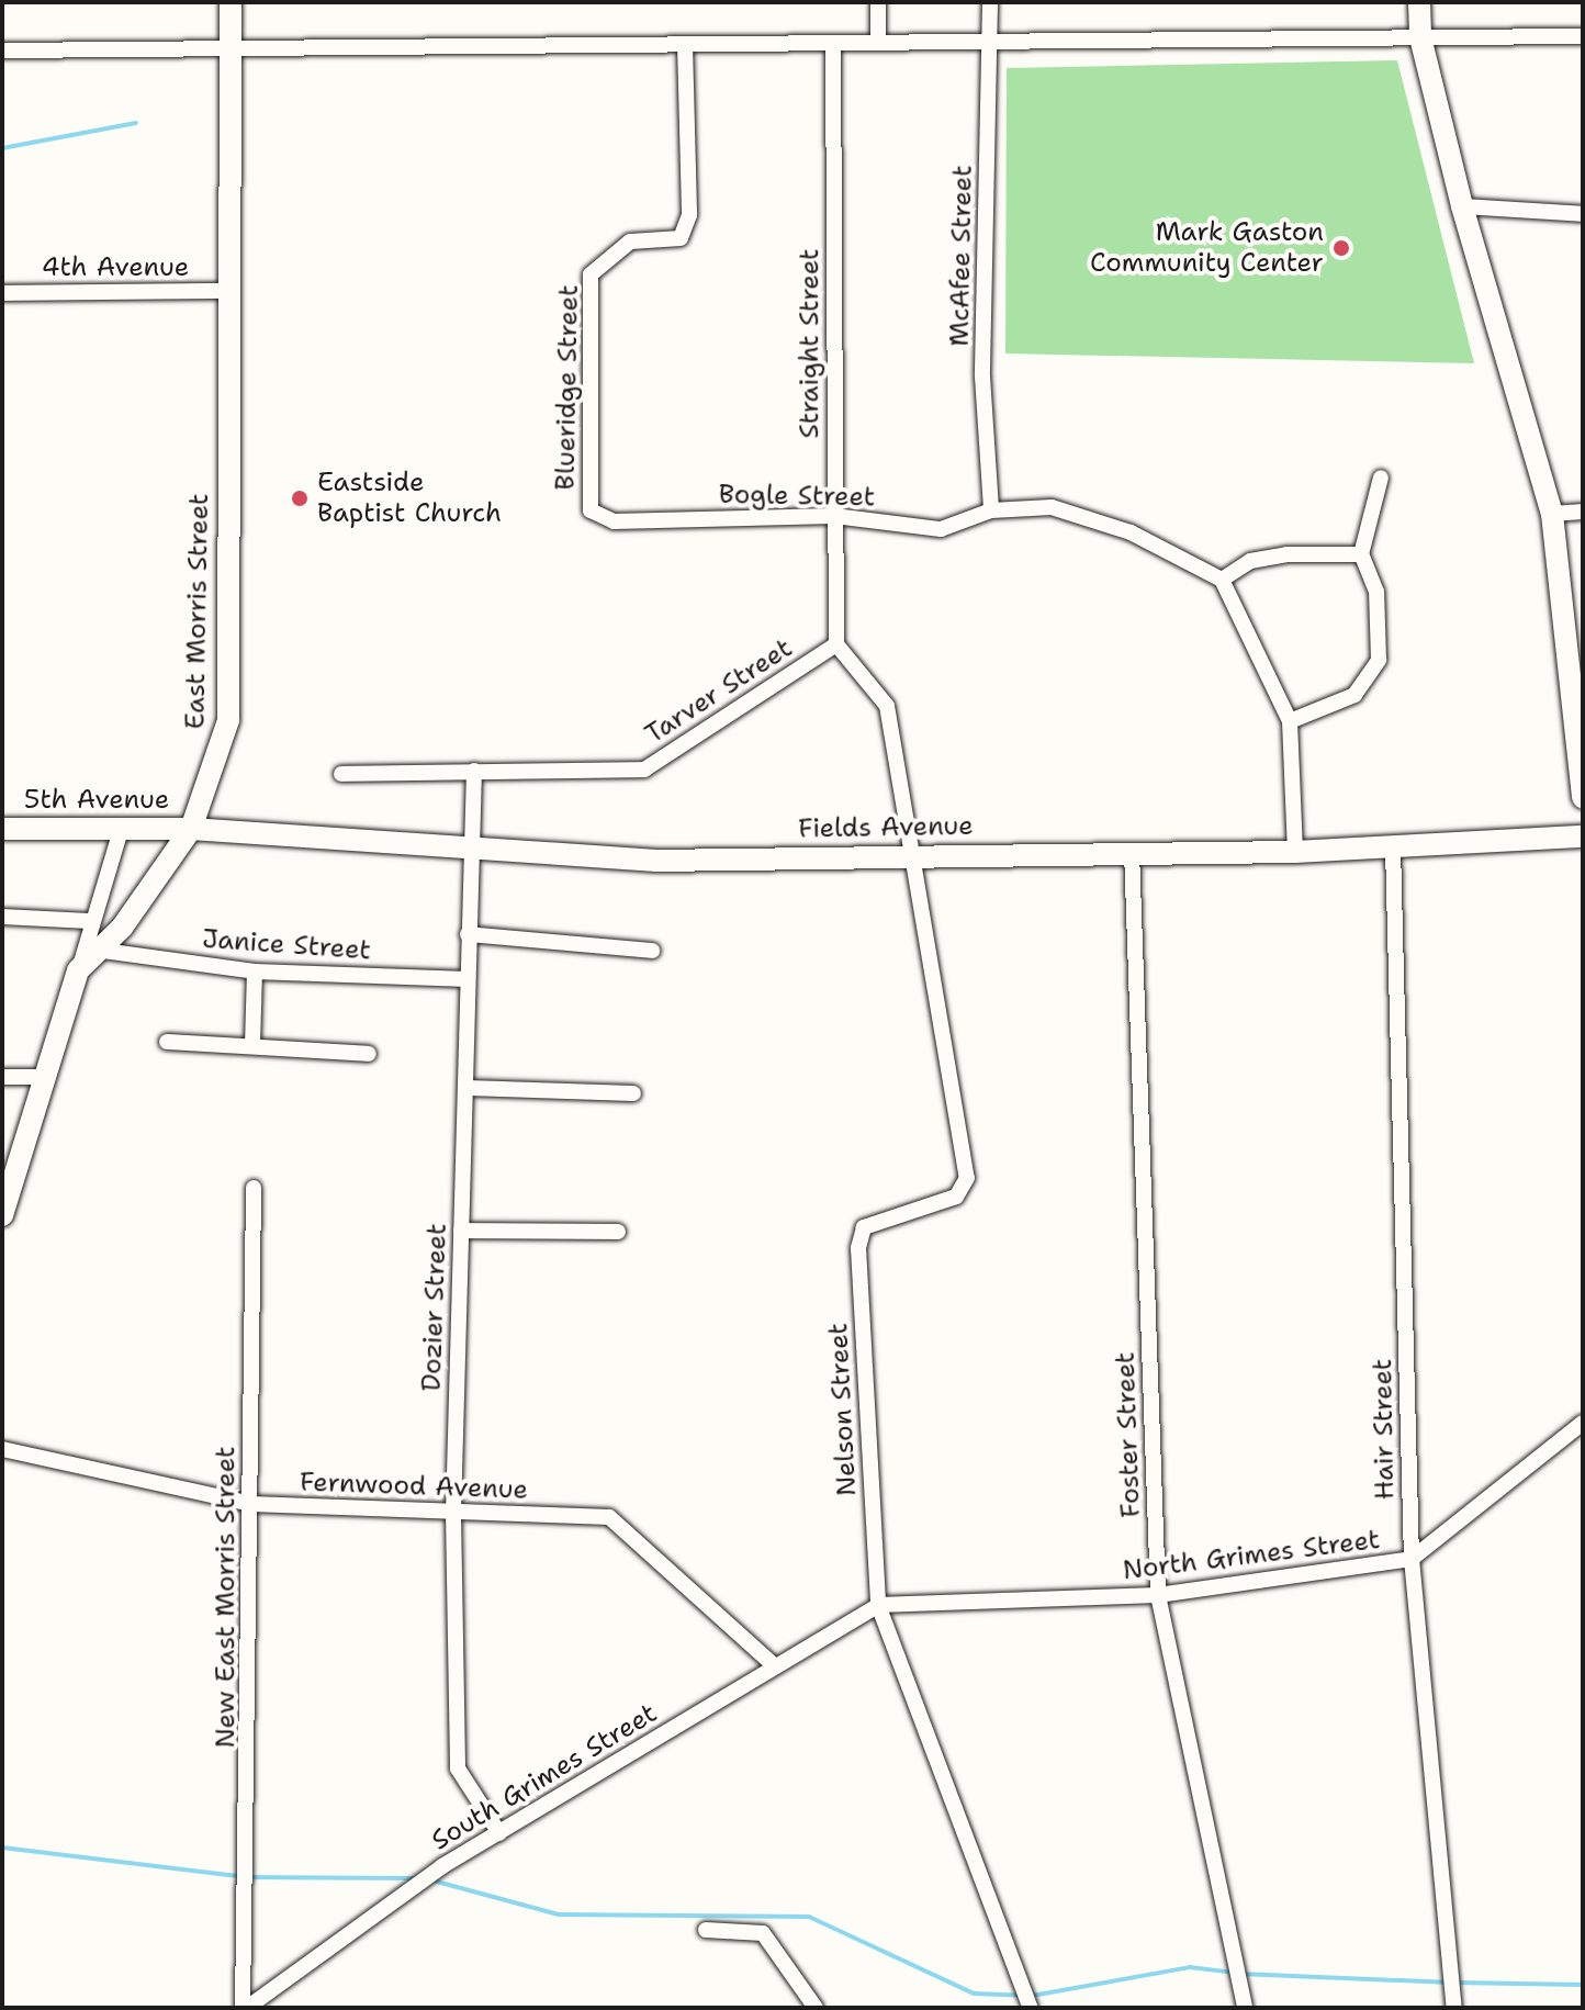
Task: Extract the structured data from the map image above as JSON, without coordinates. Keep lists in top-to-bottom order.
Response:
{
  "streets": {
    "street": [
      "McAfee Street",
      "4th Avenue",
      "Straight Street",
      "Blueridge Street",
      "Bogle Street",
      "East Morris Street",
      "Tarver Street",
      "5th Avenue",
      "Fields Avenue",
      "Janice Street",
      "Dozier Street",
      "Nelson Street",
      "Hair Street",
      "Foster Street",
      "Fernwood Avenue",
      "North Grimes Street",
      "New East Morris Street",
      "South Grimes Street"
    ]
  },
  "crossings": [
    ["McAfee Street", "Bogle Street"],
    ["4th Avenue", "East Morris Street"],
    ["Straight Street", "Bogle Street"],
    ["Straight Street", "Tarver Street"],
    ["Blueridge Street", "Bogle Street"],
    ["East Morris Street", "5th Avenue"],
    ["East Morris Street", "Fields Avenue"],
    ["East Morris Street", "Janice Street"],
    ["Tarver Street", "Dozier Street"],
    ["5th Avenue", "Fields Avenue"],
    ["Fields Avenue", "Dozier Street"],
    ["Fields Avenue", "Nelson Street"],
    ["Fields Avenue", "Hair Street"],
    ["Fields Avenue", "Foster Street"],
    ["Janice Street", "Dozier Street"],
    ["Dozier Street", "Fernwood Avenue"],
    ["Dozier Street", "South Grimes Street"],
    ["Nelson Street", "North Grimes Street"],
    ["Nelson Street", "South Grimes Street"],
    ["Hair Street", "North Grimes Street"],
    ["Foster Street", "North Grimes Street"],
    ["Fernwood Avenue", "New East Morris Street"],
    ["Fernwood Avenue", "South Grimes Street"],
    ["North Grimes Street", "South Grimes Street"],
    ["New East Morris Street", "South Grimes Street"]
  ],
  "places": ["Mark Gaston Community Center", "Eastside Baptist Church"]
}
